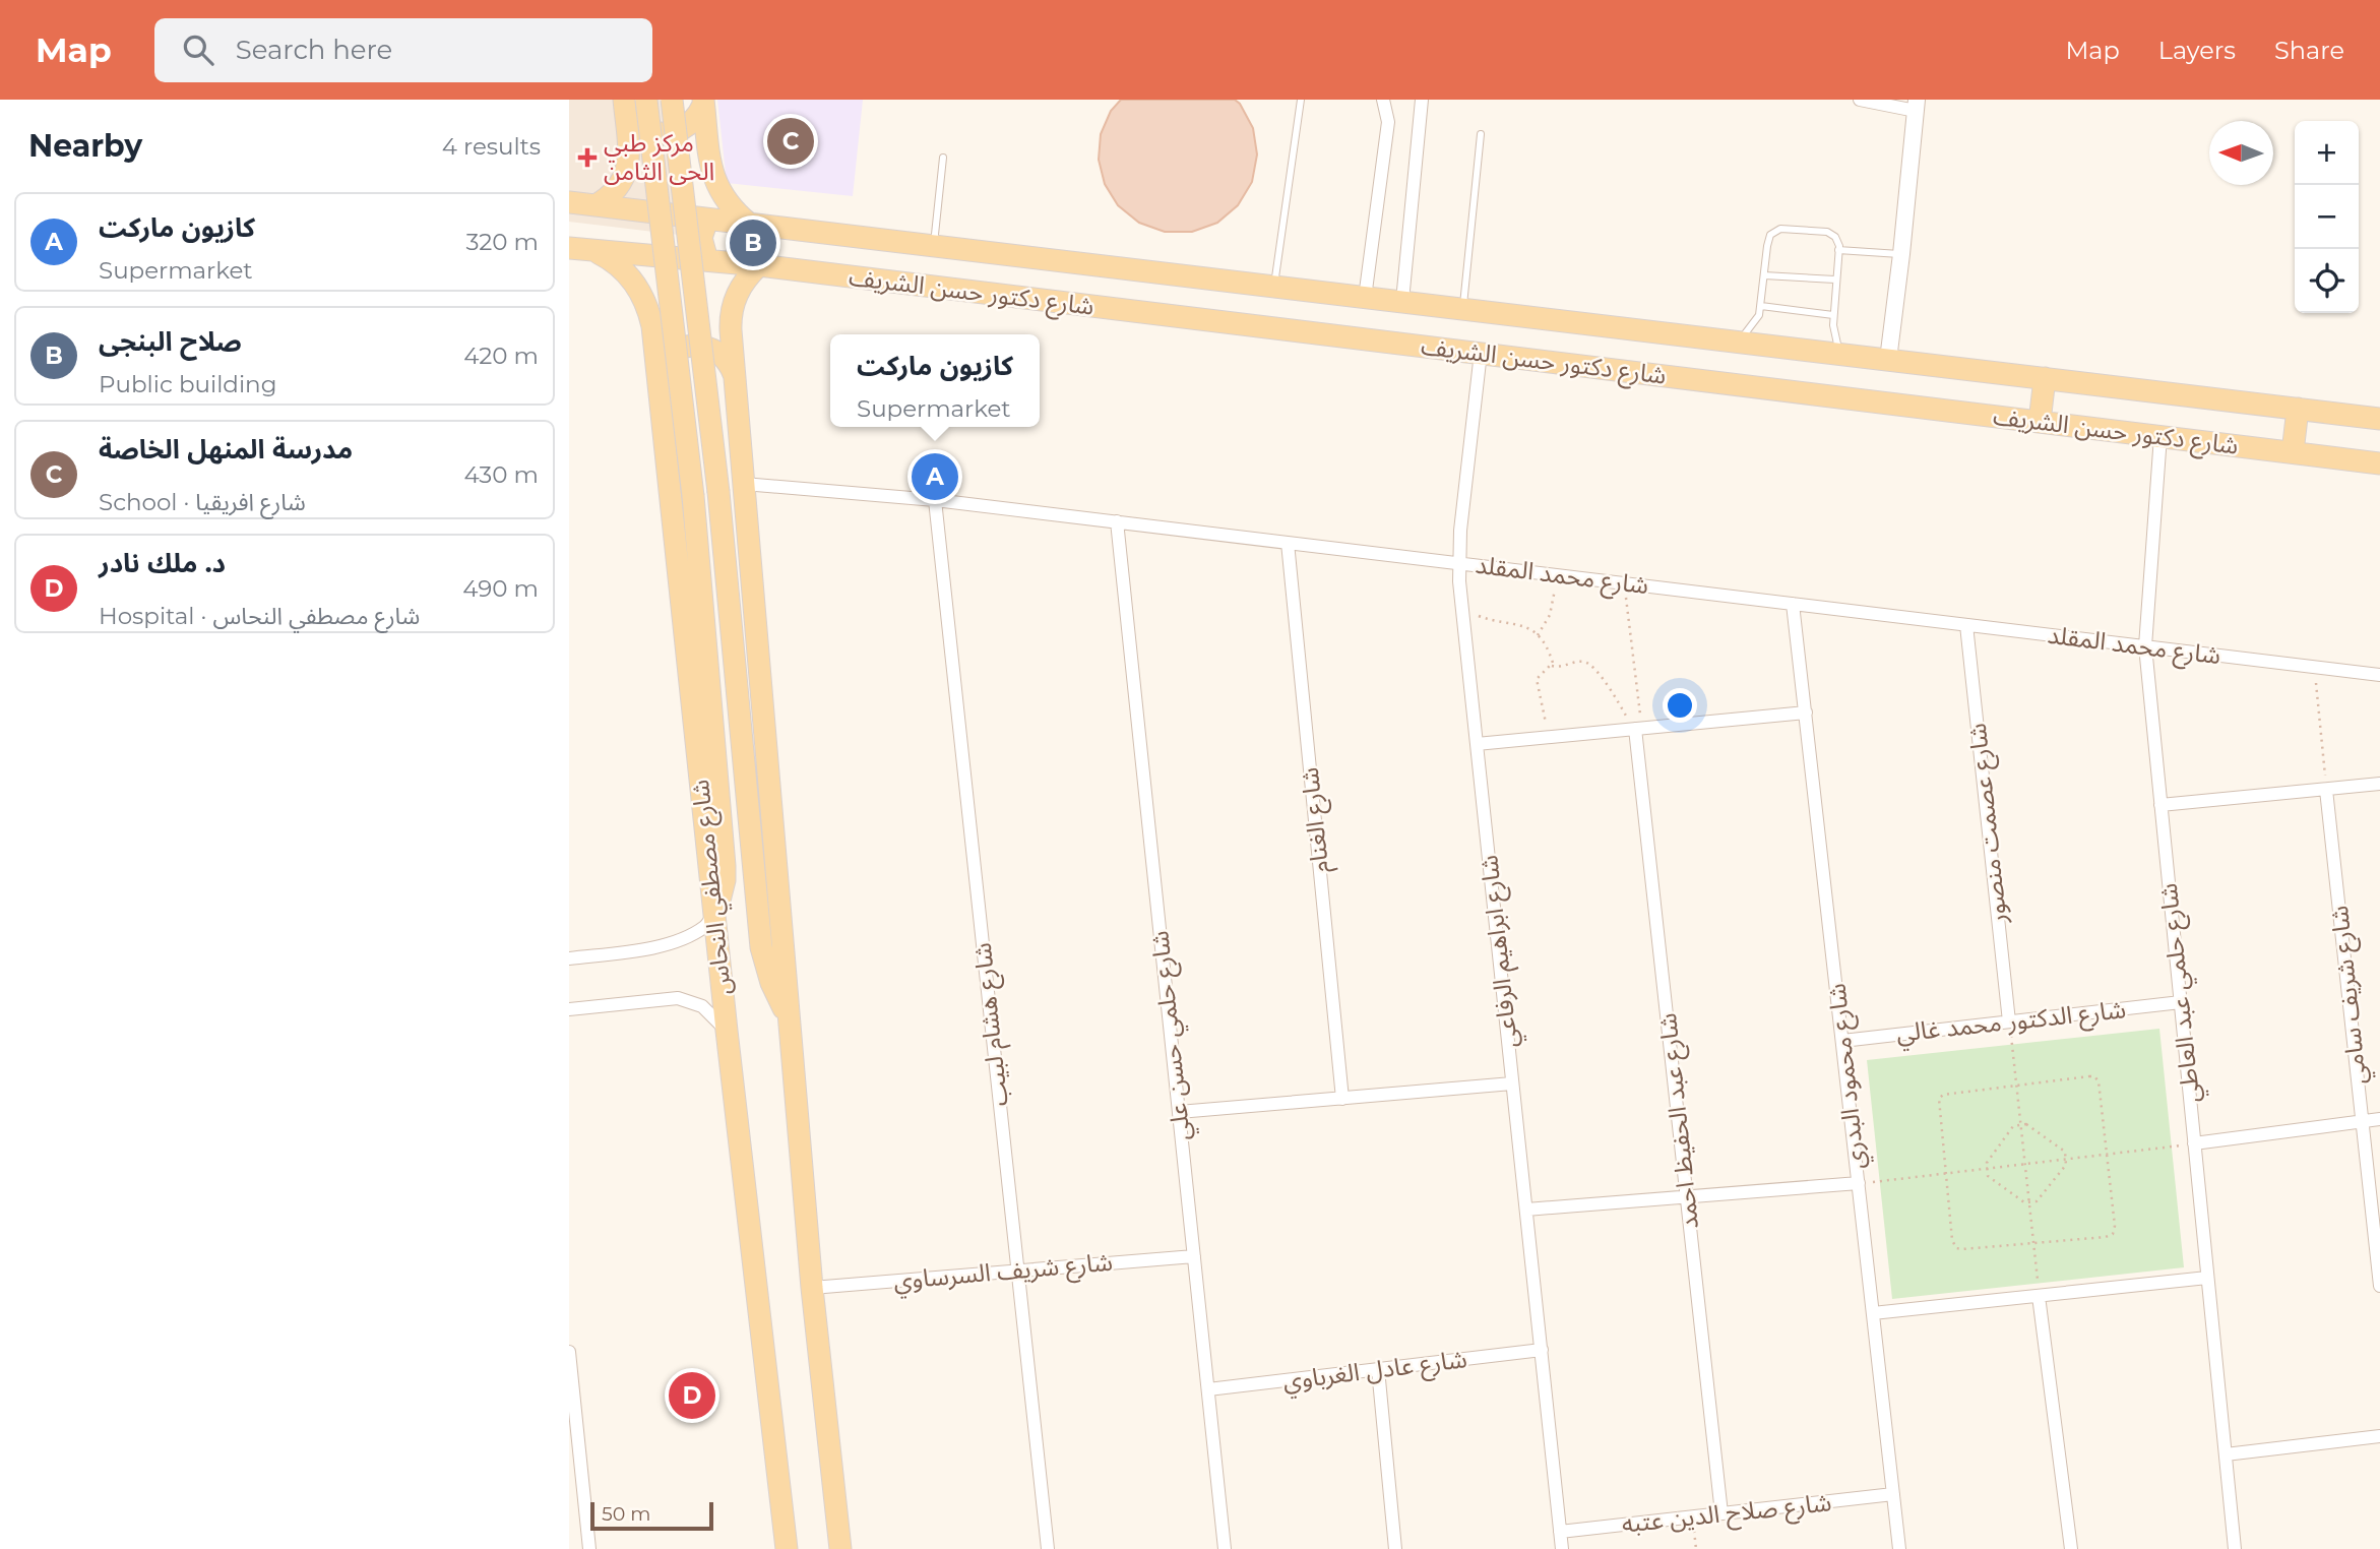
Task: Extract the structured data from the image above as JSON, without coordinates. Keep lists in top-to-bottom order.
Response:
{
  "streets": {
    "main road": ["شارع دكتور حسن الشريف", "شارع مصطفي النحاس"],
    "street": [
      "شارع محمد المقلد",
      "شارع الغنام",
      "شارع عصمت منصور",
      "شارع ابراهيم الرفاعي",
      "شارع حلمي عبد العاطي",
      "شارع شريف سامي",
      "شارع الدكتور محمد غالي",
      "شارع هشام لبيب",
      "شارع حلمي حسن علي",
      "شارع محمود البدري",
      "شارع عبد الحفيظ احمد",
      "شارع شريف السرساوي",
      "شارع عادل الغرباوي",
      "شارع صلاح الدين عتبه"
    ]
  },
  "crossings": [
    ["شارع دكتور حسن الشريف", "شارع مصطفي النحاس"],
    ["شارع دكتور حسن الشريف", "شارع ابراهيم الرفاعي"],
    ["شارع دكتور حسن الشريف", "شارع حلمي عبد العاطي"],
    ["شارع محمد المقلد", "شارع الغنام"],
    ["شارع محمد المقلد", "شارع عصمت منصور"],
    ["شارع محمد المقلد", "شارع ابراهيم الرفاعي"],
    ["شارع محمد المقلد", "شارع حلمي عبد العاطي"],
    ["شارع محمد المقلد", "شارع هشام لبيب"],
    ["شارع محمد المقلد", "شارع حلمي حسن علي"],
    ["شارع محمد المقلد", "شارع محمود البدري"],
    ["شارع عصمت منصور", "شارع الدكتور محمد غالي"],
    ["شارع ابراهيم الرفاعي", "شارع عادل الغرباوي"],
    ["شارع ابراهيم الرفاعي", "شارع صلاح الدين عتبه"],
    ["شارع حلمي عبد العاطي", "شارع الدكتور محمد غالي"],
    ["شارع الدكتور محمد غالي", "شارع محمود البدري"],
    ["شارع هشام لبيب", "شارع شريف السرساوي"],
    ["شارع حلمي حسن علي", "شارع شريف السرساوي"],
    ["شارع حلمي حسن علي", "شارع عادل الغرباوي"],
    ["شارع محمود البدري", "شارع صلاح الدين عتبه"],
    ["شارع عبد الحفيظ احمد", "شارع صلاح الدين عتبه"]
  ],
  "places": {
    "health": ["مركز طبي الحى الثامن"]
  },
  "scale_bar": "50 m",
  "north": "left",
  "page": {
    "header": "Map",
    "search": "Search here",
    "nav": ["Map", "Layers", "Share"],
    "heading": ["Nearby", "4 results"],
    "pins": [
      "C",
      "B",
      "A",
      "D"
    ],
    "map_buttons": ["+", "−"],
    "list": [
      {
        "mark": "A",
        "name": "كازيون ماركت",
        "note": "Supermarket",
        "value": "320 m"
      },
      {
        "mark": "B",
        "name": "صلاح البنجى",
        "note": "Public building",
        "value": "420 m"
      },
      {
        "mark": "C",
        "name": "مدرسة المنهل الخاصة",
        "note": "School · شارع افريقيا",
        "value": "430 m"
      },
      {
        "mark": "D",
        "name": "د. ملك نادر",
        "note": "Hospital · شارع مصطفي النحاس",
        "value": "490 m"
      }
    ],
    "popup": ["كازيون ماركت", "Supermarket"],
    "scale": "50 m"
  }
}
